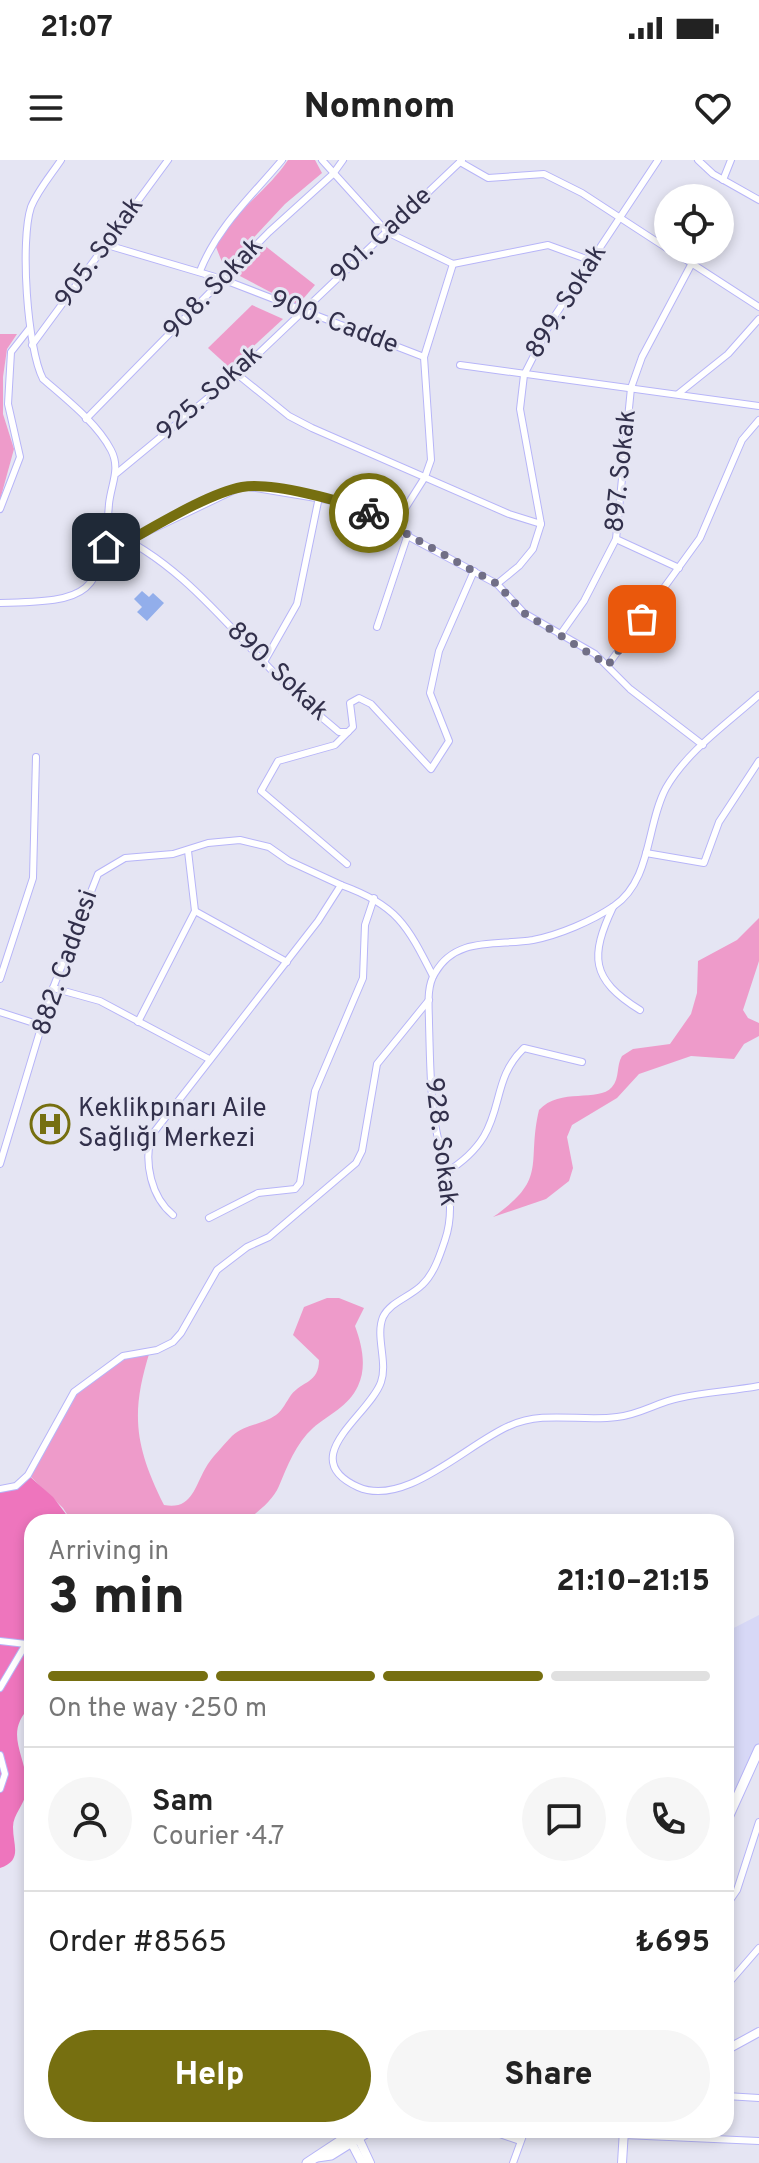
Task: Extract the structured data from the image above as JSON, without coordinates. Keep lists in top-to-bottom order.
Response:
{
  "streets": {
    "street": [
      "901. Cadde",
      "905. Sokak",
      "908. Sokak",
      "899. Sokak",
      "900. Cadde",
      "925. Sokak",
      "897. Sokak",
      "890. Sokak",
      "882. Caddesi",
      "928. Sokak"
    ]
  },
  "crossings": [
    ["901. Cadde", "900. Cadde"],
    ["901. Cadde", "925. Sokak"],
    ["905. Sokak", "900. Cadde"],
    ["908. Sokak", "900. Cadde"],
    ["900. Cadde", "925. Sokak"],
    ["882. Caddesi", "928. Sokak"]
  ],
  "places": {
    "hospital": ["Keklikpınarı Aile Sağlığı Merkezi"]
  },
  "page": {
    "status": "21:07",
    "header": "Nomnom",
    "heading": ["3 min", "Arriving in", "21:10–21:15"],
    "panel": [
      "Sam",
      "Courier · 4.7",
      "Order #8565",
      "₺695"
    ],
    "bar": "On the way · 250 m",
    "buttons": ["Help", "Share"]
  }
}
